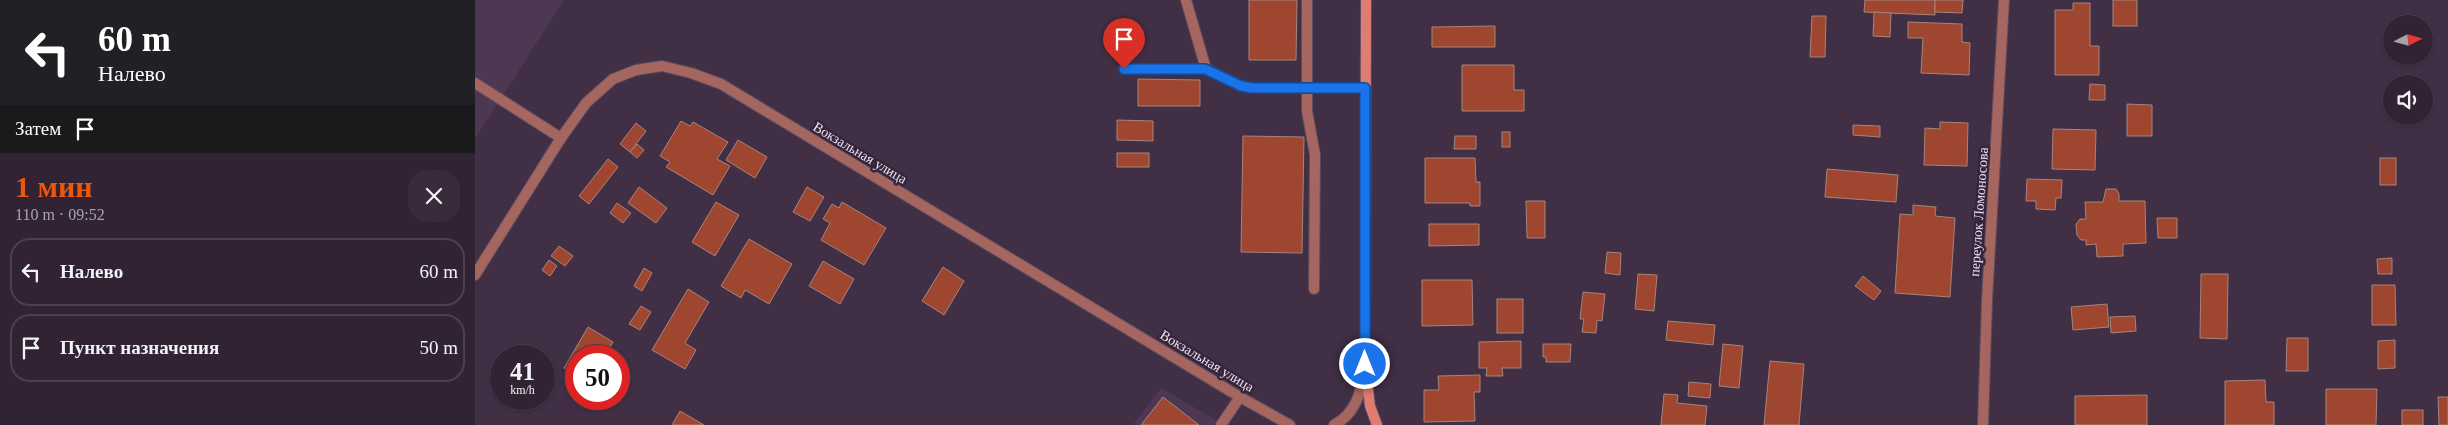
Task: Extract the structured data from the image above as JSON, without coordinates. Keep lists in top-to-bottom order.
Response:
{
  "streets": {
    "street": ["Вокзальная улица", "переулок Ломоносова"]
  },
  "north": "right",
  "page": {
    "turn": ["60 m", "Налево"],
    "then": "Затем",
    "heading": ["1 мин", "110 m · 09:52"],
    "list": [
      {
        "name": "Налево",
        "value": "60 m"
      },
      {
        "name": "Пункт назначения",
        "value": "50 m"
      }
    ],
    "speed": "41 km/h",
    "limit": "50"
  }
}
